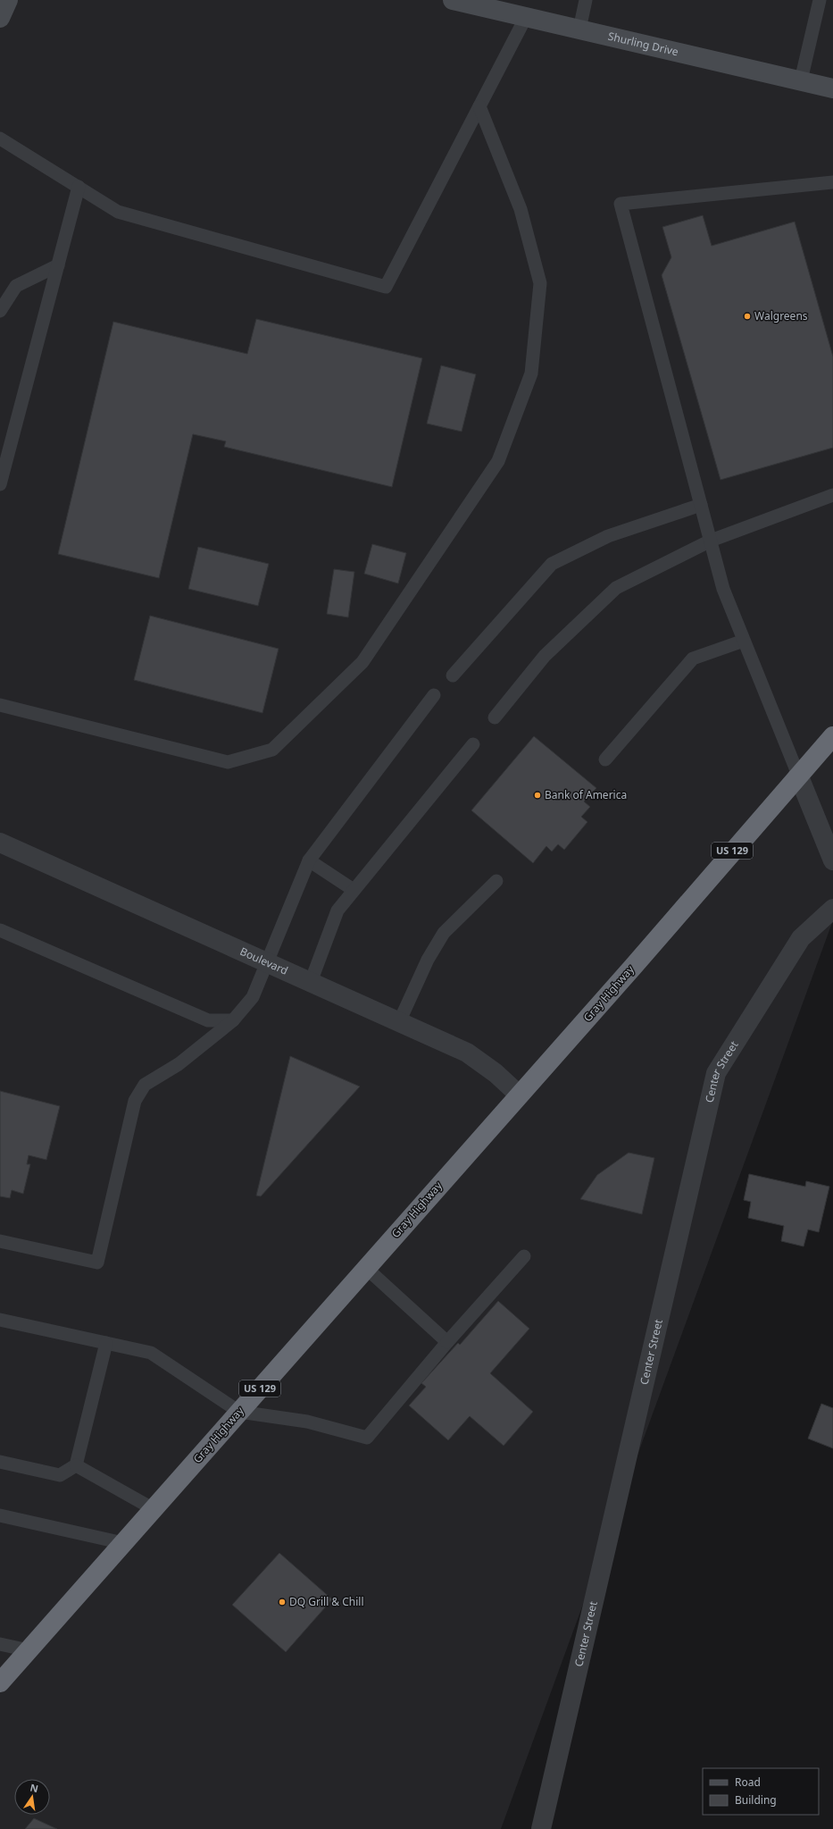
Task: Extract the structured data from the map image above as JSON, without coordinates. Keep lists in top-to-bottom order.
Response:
{
  "streets": {
    "highway": ["US 129", "Gray Highway"],
    "street": ["Shurling Drive", "Boulevard", "Center Street"]
  },
  "crossings": [
    ["Boulevard", "Gray Highway"]
  ],
  "places": ["Walgreens", "Bank of America", "DQ Grill & Chill"],
  "legend": ["Road", "Building"],
  "north": "top"
}
